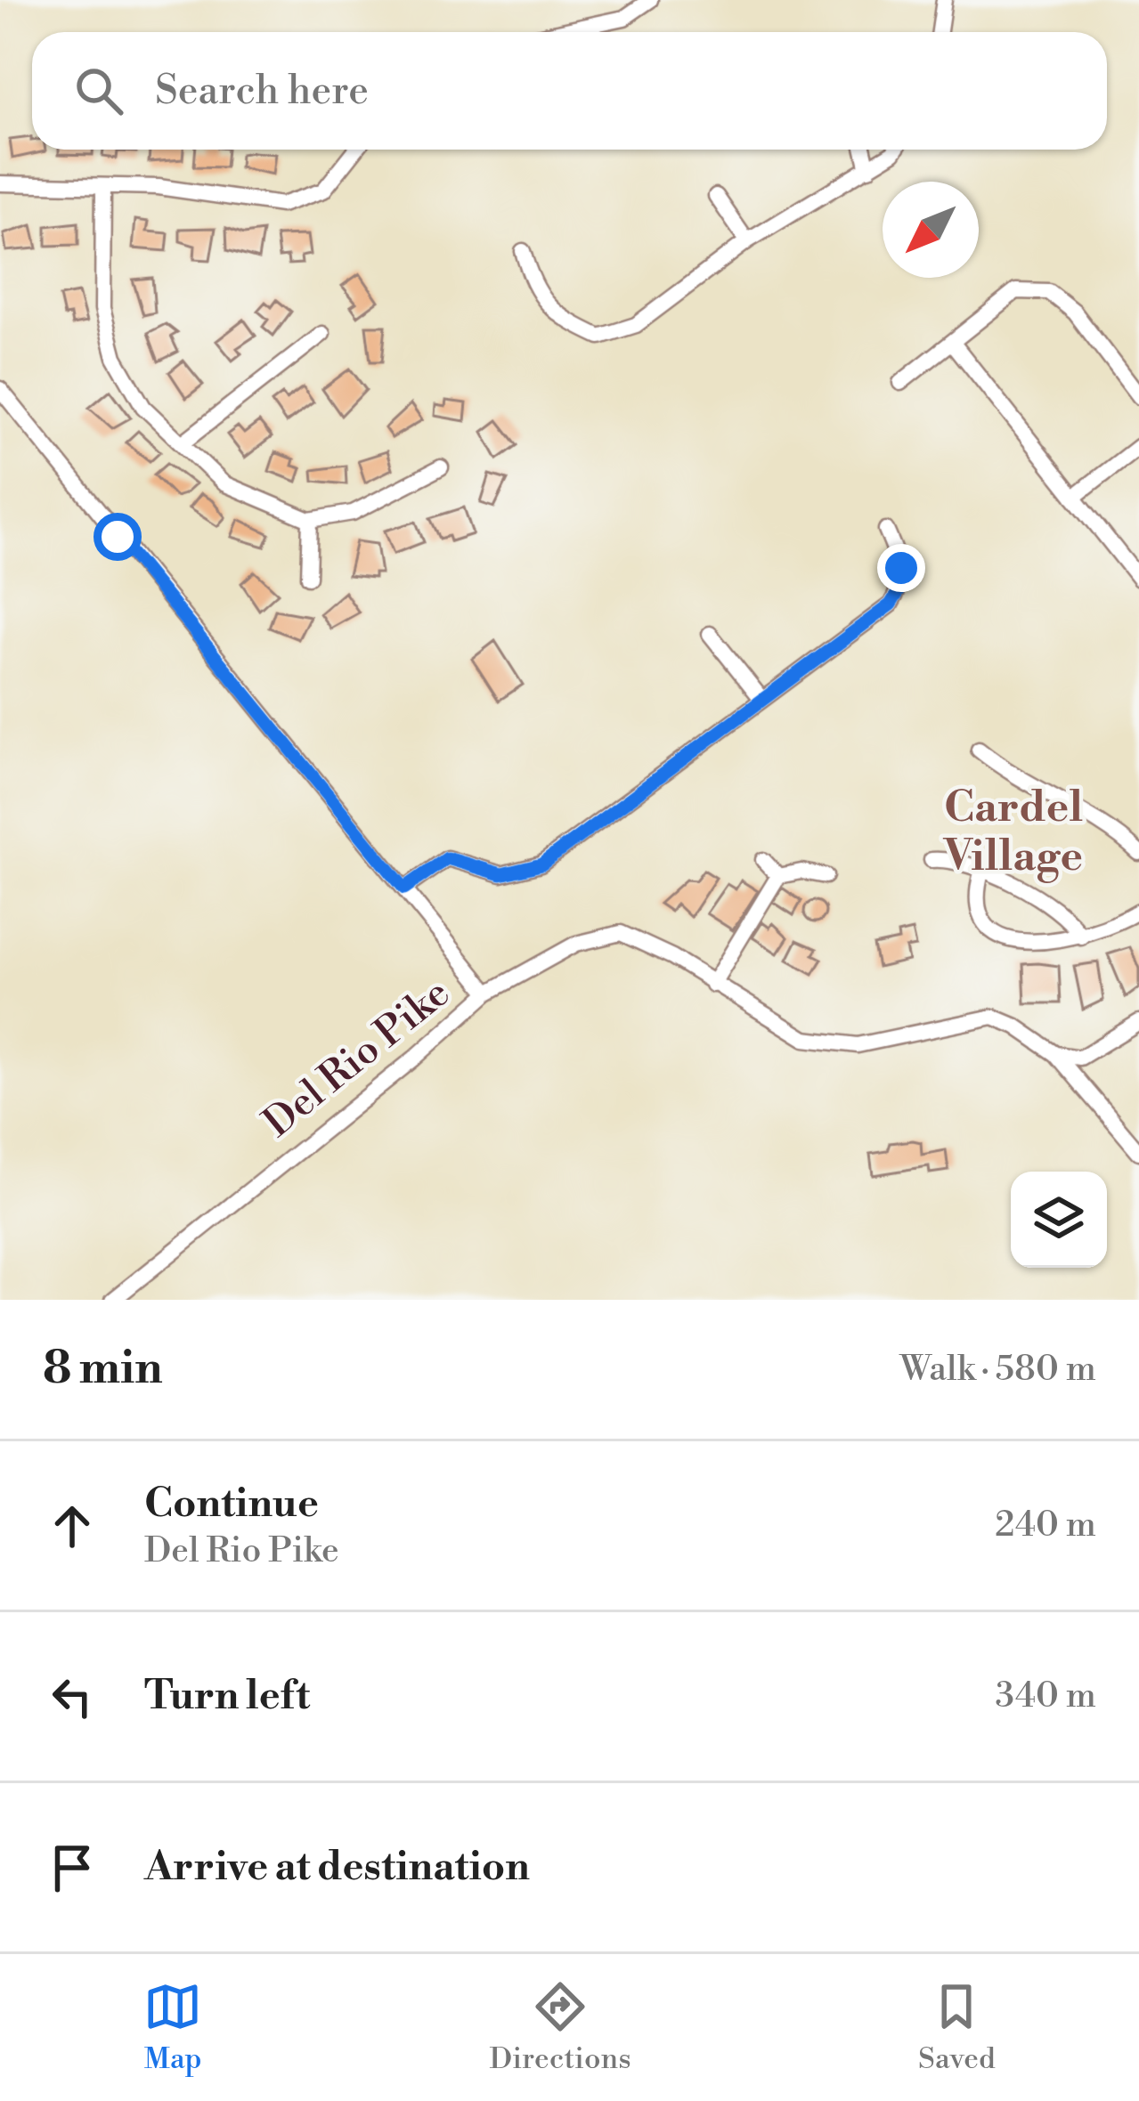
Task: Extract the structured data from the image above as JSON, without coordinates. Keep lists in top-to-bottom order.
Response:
{
  "streets": {
    "street": ["Del Rio Pike"]
  },
  "districts": ["Cardel Village"],
  "north": "bottom left",
  "page": {
    "search": "Search here",
    "heading": ["8 min", "Walk · 580 m"],
    "list": [
      ["Continue", "Del Rio Pike", "240 m"],
      ["Turn left", "340 m"],
      "Arrive at destination"
    ],
    "nav": ["Map", "Directions", "Saved"]
  }
}
